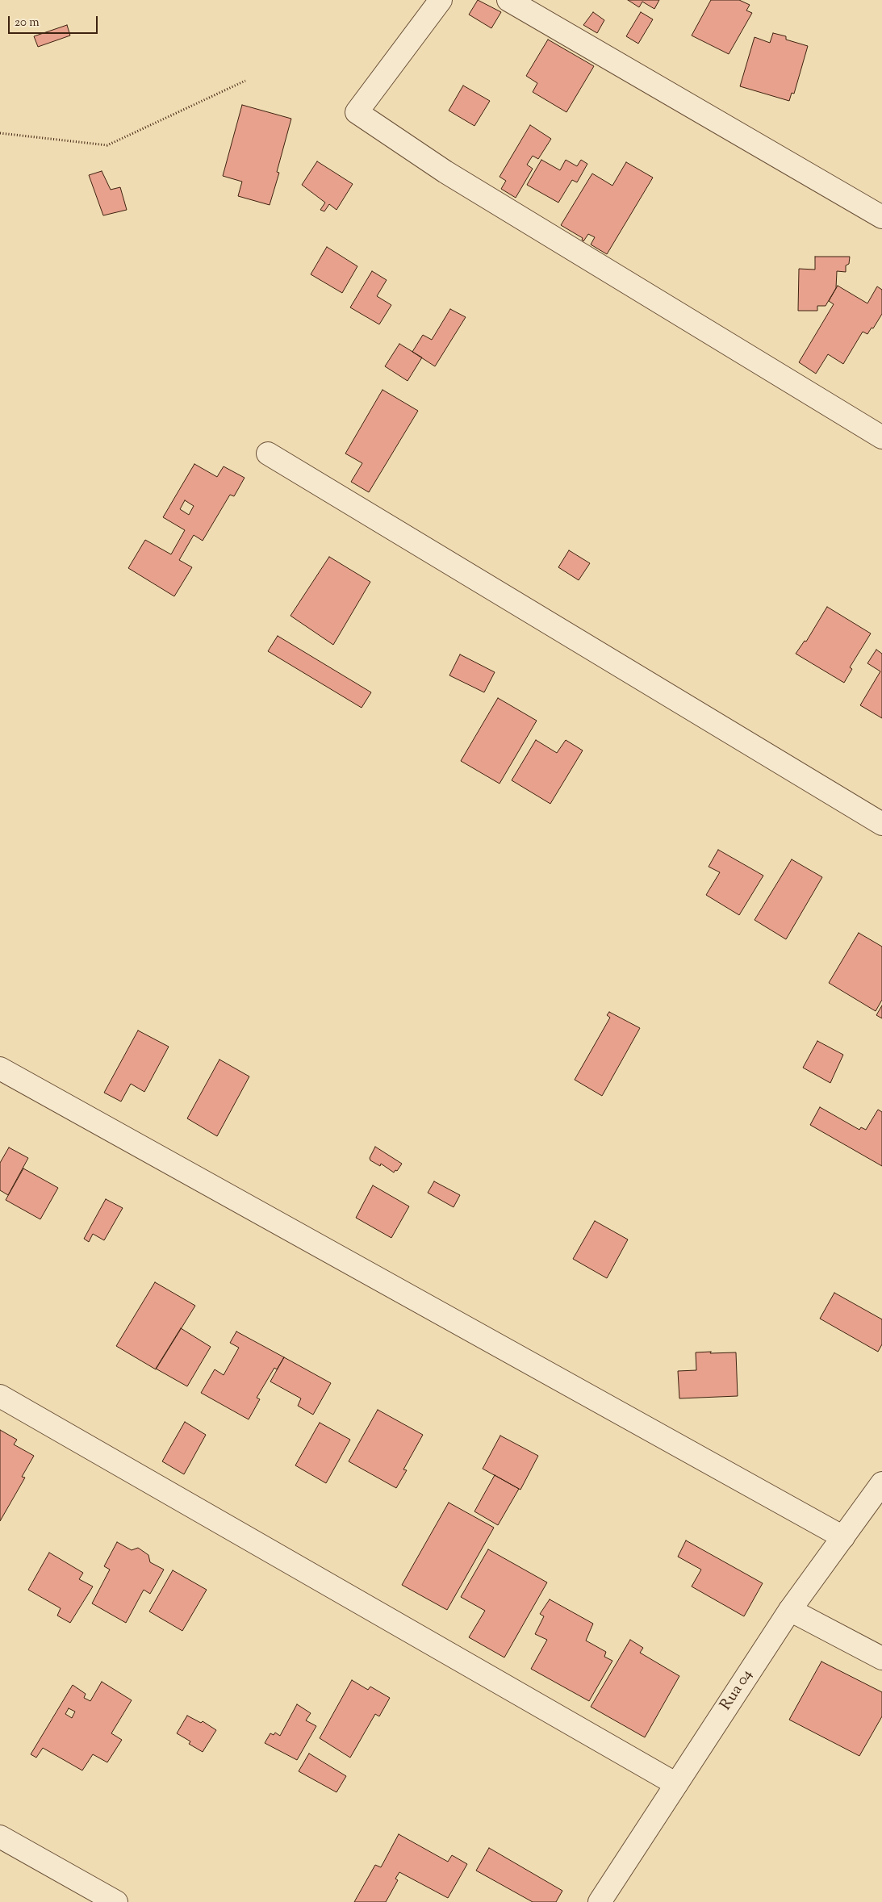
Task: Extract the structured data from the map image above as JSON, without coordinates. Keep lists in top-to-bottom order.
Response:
{
  "streets": {
    "street": ["Rua 04"]
  },
  "scale_bar": "20 m"
}
